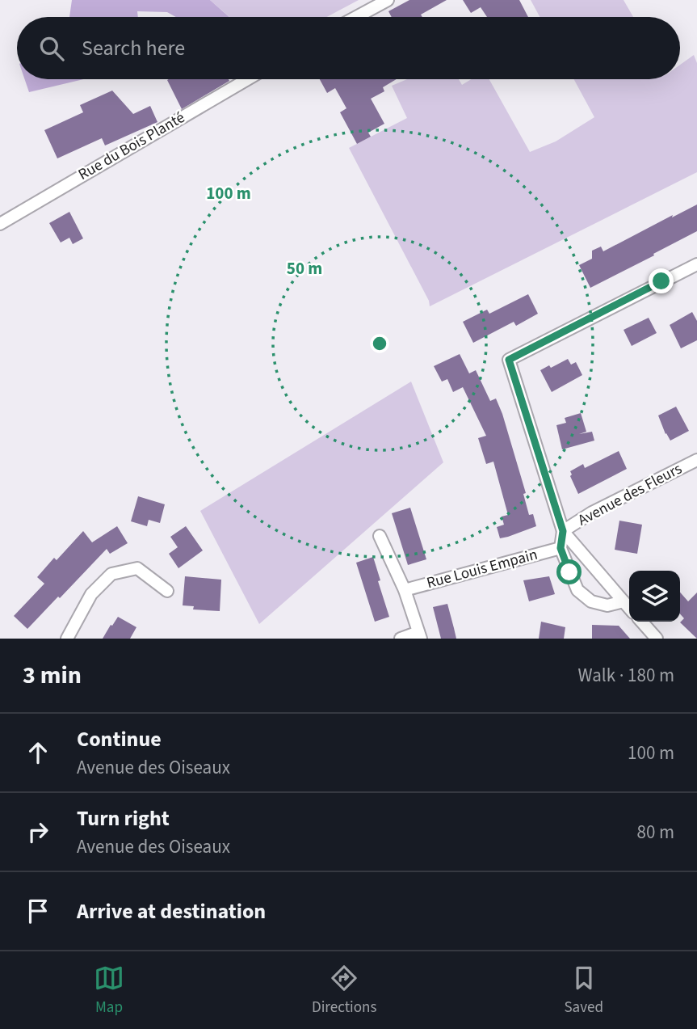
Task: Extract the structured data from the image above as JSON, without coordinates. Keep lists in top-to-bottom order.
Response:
{
  "streets": {
    "street": ["Rue du Bois Planté", "Avenue des Fleurs", "Rue Louis Empain"]
  },
  "page": {
    "search": "Search here",
    "heading": ["3 min", "Walk · 180 m"],
    "list": [
      ["Continue", "Avenue des Oiseaux", "100 m"],
      ["Turn right", "Avenue des Oiseaux", "80 m"],
      "Arrive at destination"
    ],
    "nav": ["Map", "Directions", "Saved"]
  },
  "rings": ["100 m", "50 m"]
}
